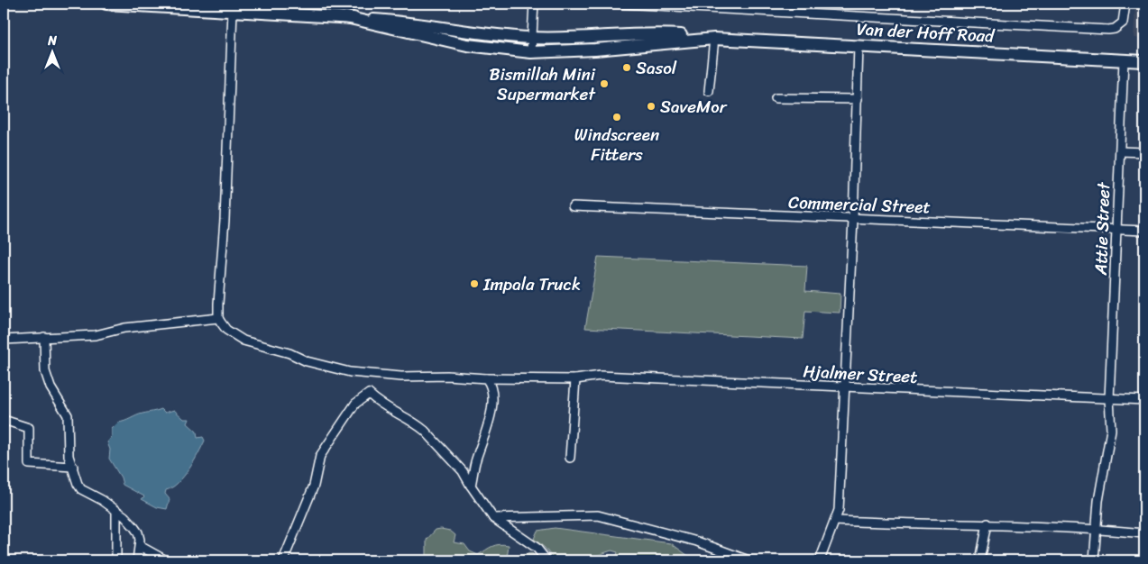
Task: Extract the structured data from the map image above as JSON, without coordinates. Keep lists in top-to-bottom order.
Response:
{
  "streets": {
    "main road": ["Van der Hoff Road"],
    "street": ["Commercial Street", "Attie Street", "Hjalmer Street"]
  },
  "crossings": [
    ["Van der Hoff Road", "Attie Street"],
    ["Commercial Street", "Attie Street"],
    ["Attie Street", "Hjalmer Street"]
  ],
  "places": [
    "Sasol",
    "Bismillah Mini Supermarket",
    "SaveMor",
    "Windscreen Fitters",
    "Impala Truck"
  ],
  "north": "top"
}
